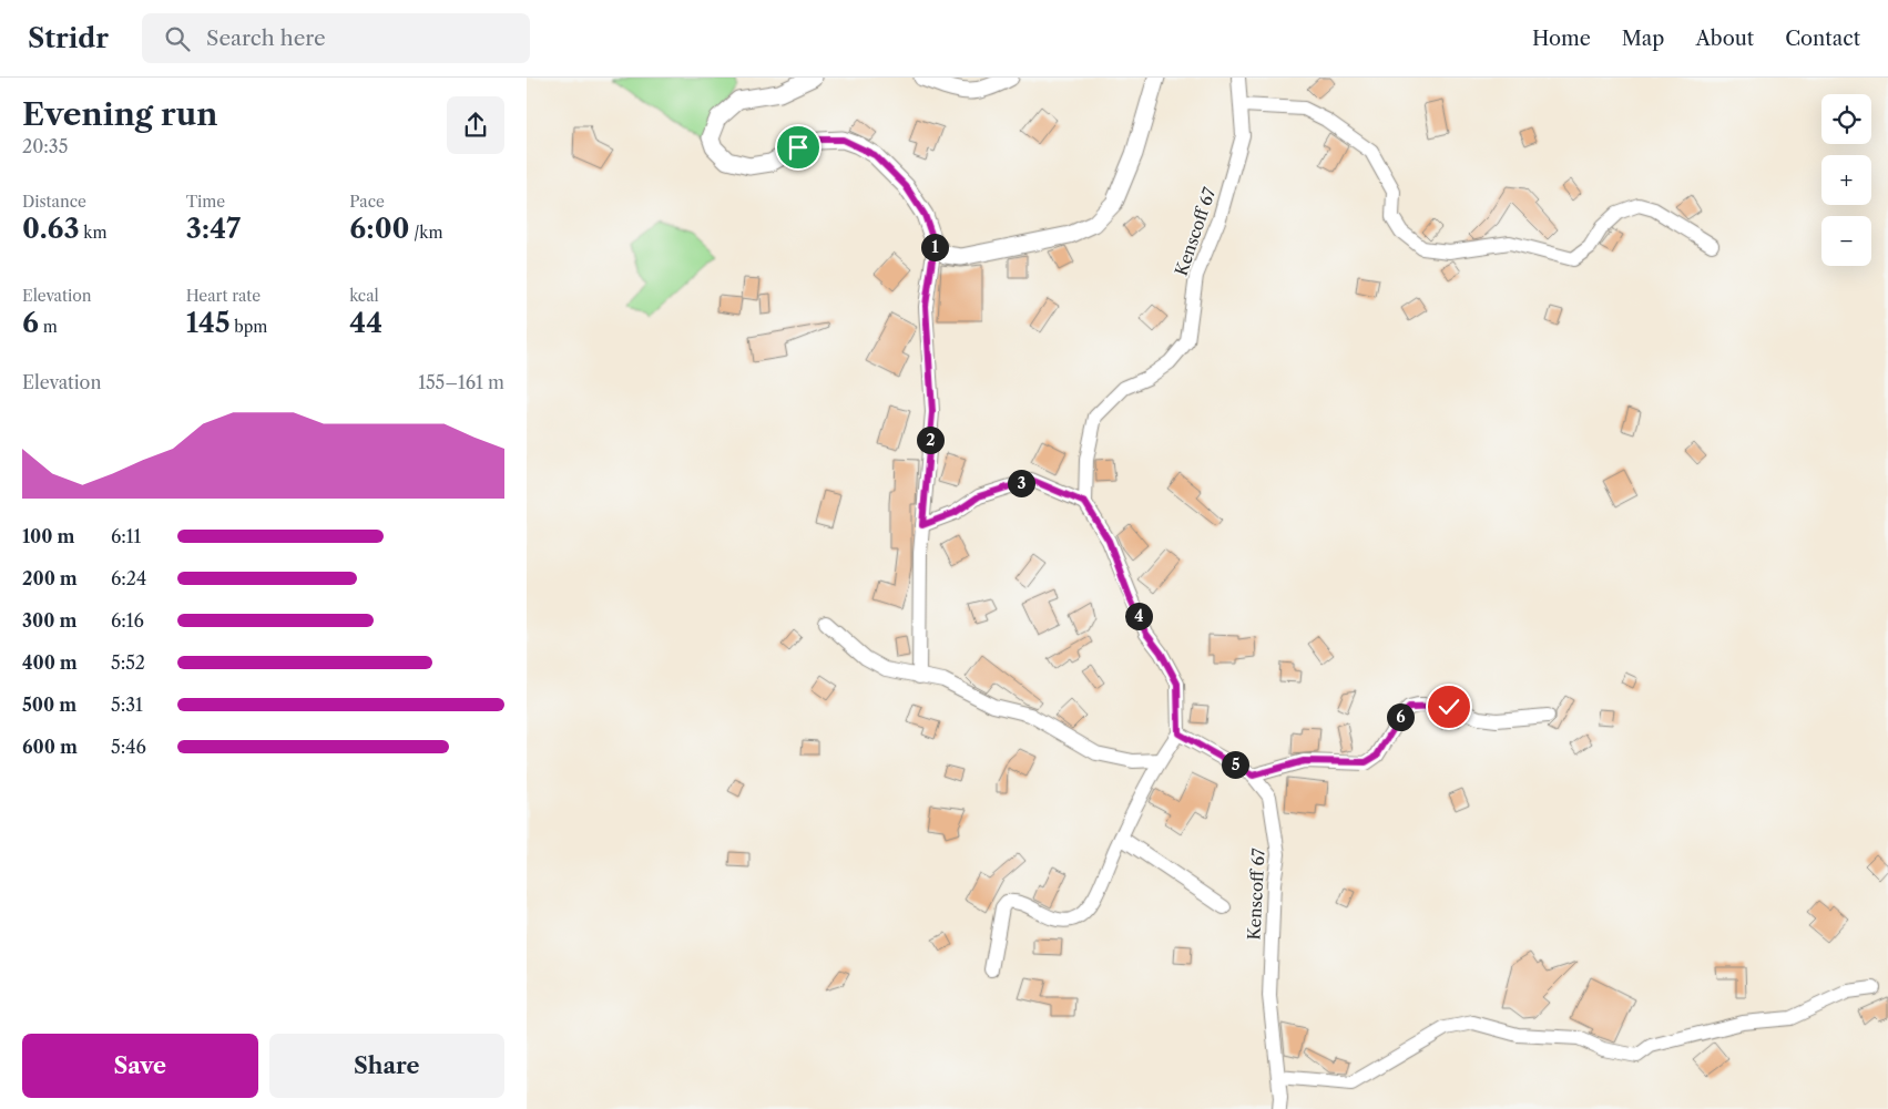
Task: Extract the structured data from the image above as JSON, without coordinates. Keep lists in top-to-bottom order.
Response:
{
  "streets": {
    "street": ["Kenscoff 67"]
  },
  "page": {
    "header": "Stridr",
    "search": "Search here",
    "nav": [
      "Home",
      "Map",
      "About",
      "Contact"
    ],
    "heading": ["Evening run", "20:35"],
    "map_buttons": ["+", "−"],
    "stats": [
      ["Distance", "0.63 km"],
      ["Time", "3:47"],
      ["Pace", "6:00 /km"],
      ["Elevation", "6 m"],
      ["Heart rate", "145 bpm"],
      ["kcal", "44"]
    ],
    "pins": [
      "1",
      "2",
      "3",
      "4",
      "6",
      "5"
    ],
    "chart": ["Elevation", "155–161 m"],
    "list": [
      {
        "name": "100 m",
        "note": "6:11"
      },
      {
        "name": "200 m",
        "note": "6:24"
      },
      {
        "name": "300 m",
        "note": "6:16"
      },
      {
        "name": "400 m",
        "note": "5:52"
      },
      {
        "name": "500 m",
        "note": "5:31"
      },
      {
        "name": "600 m",
        "note": "5:46"
      }
    ],
    "buttons": ["Save", "Share"]
  }
}
